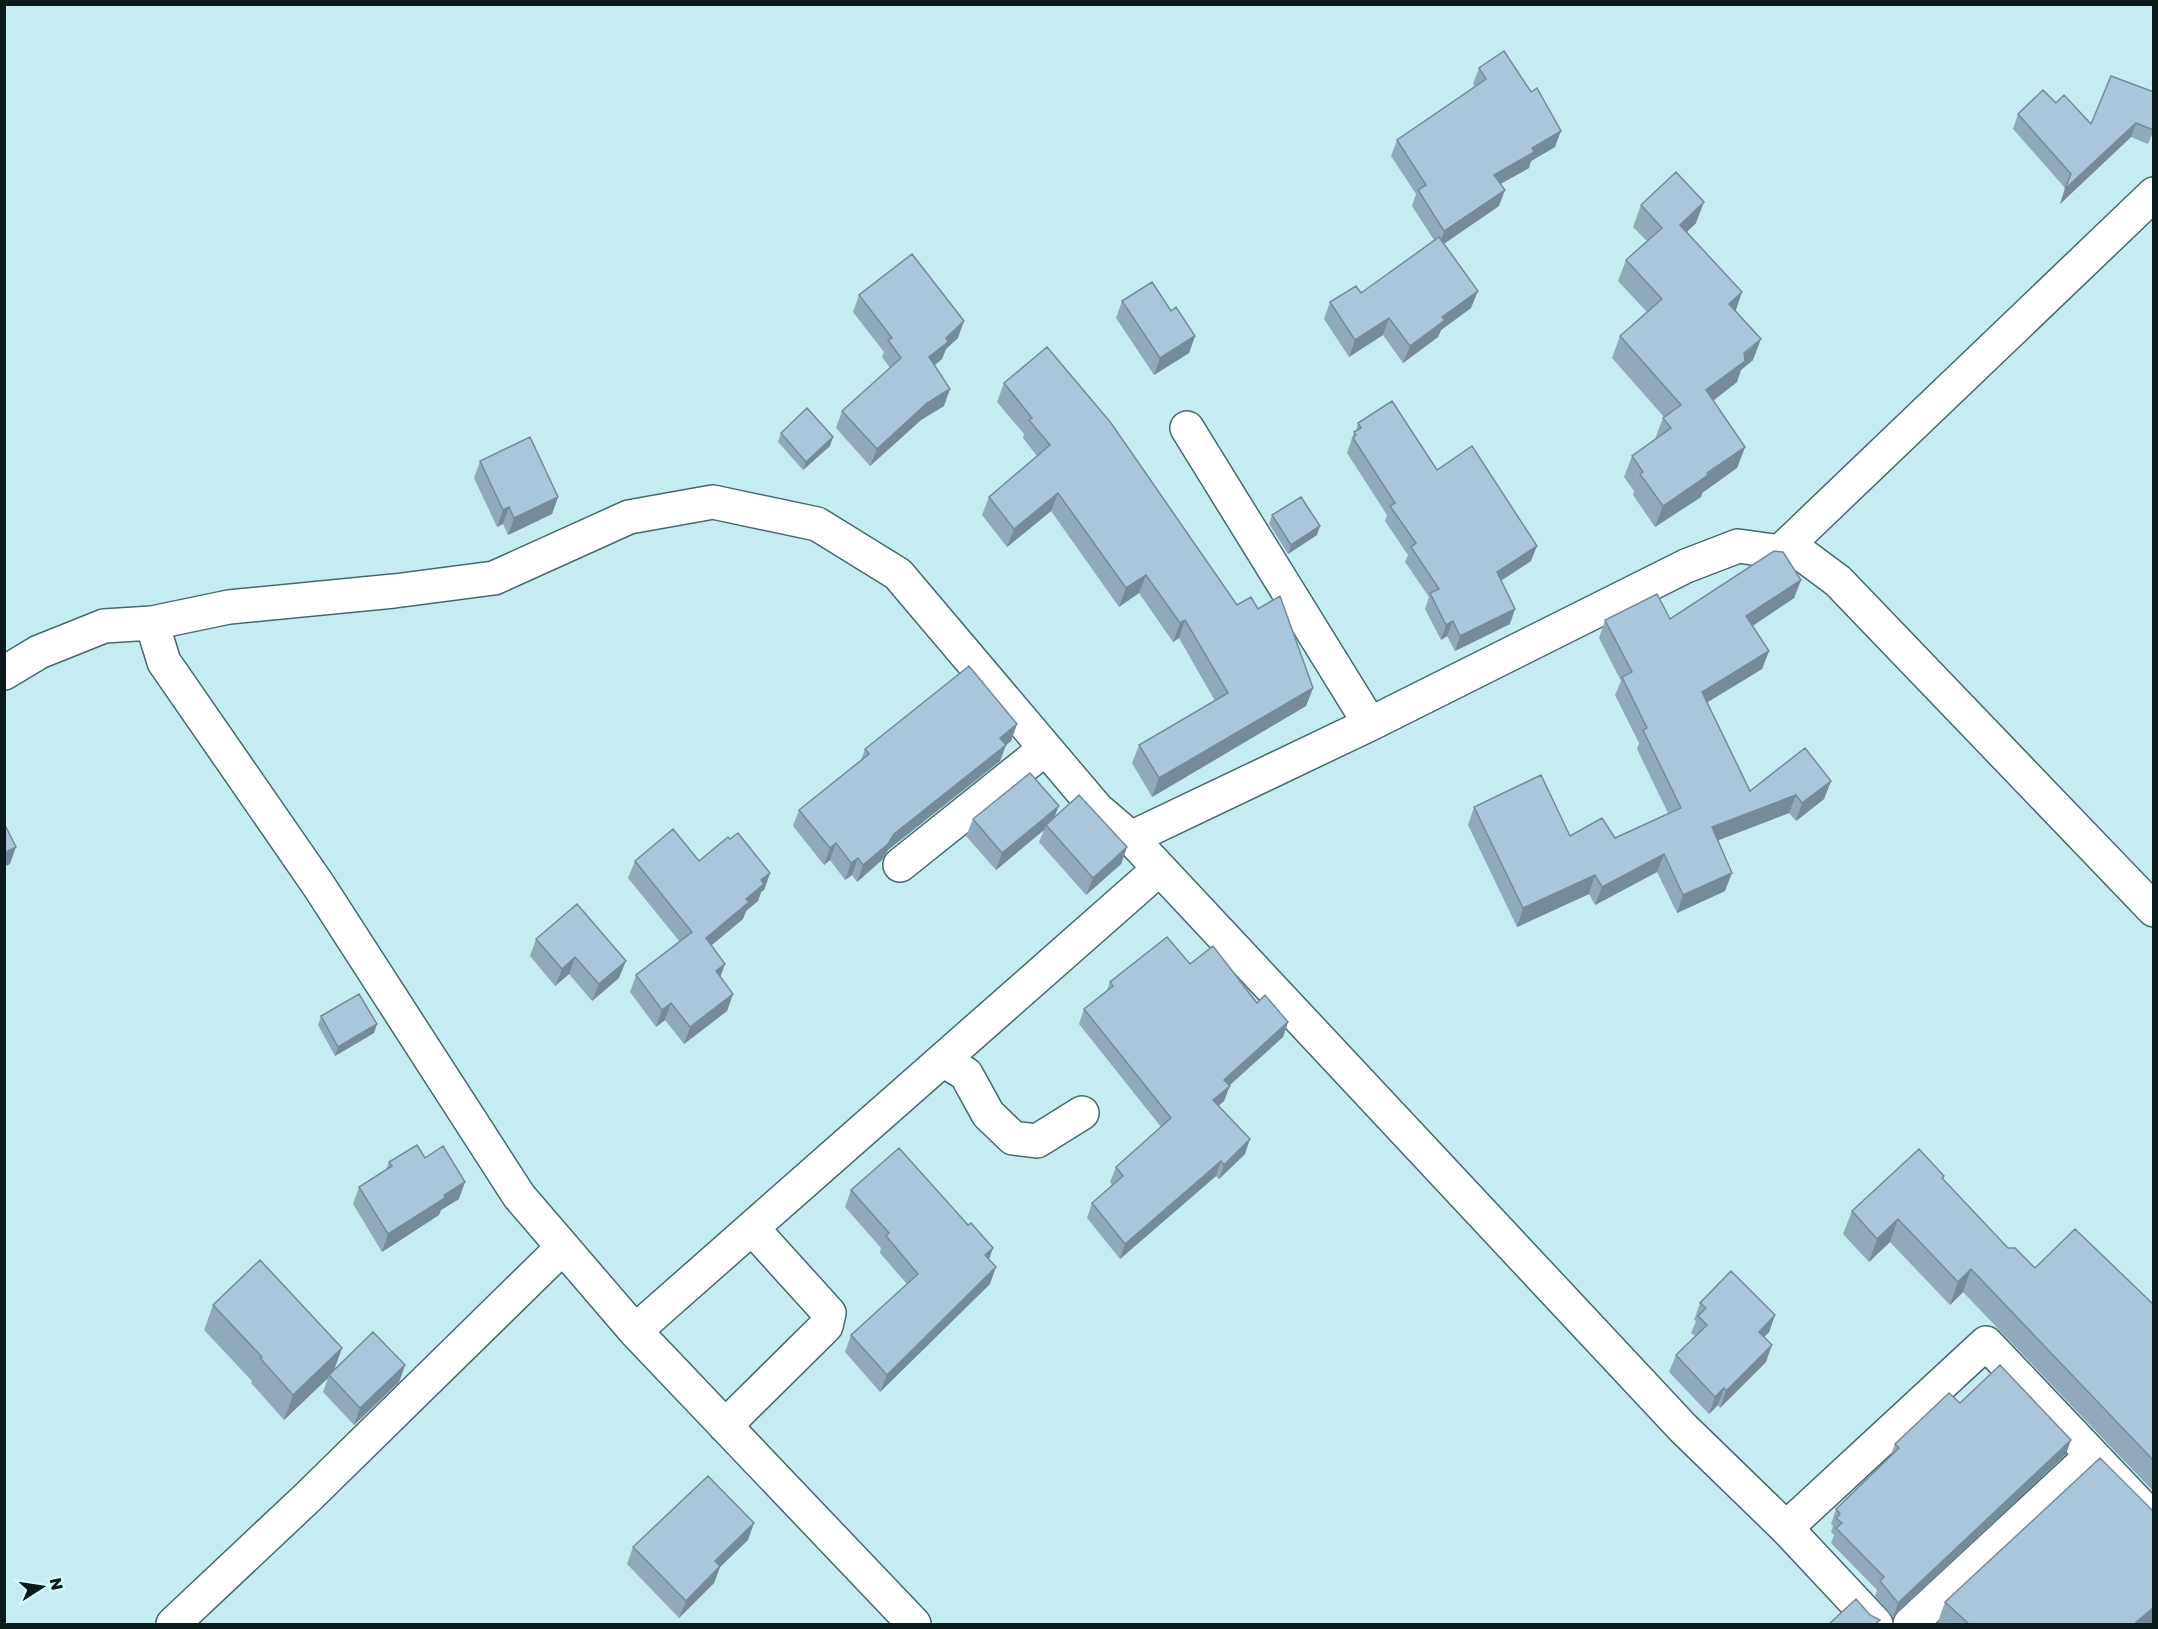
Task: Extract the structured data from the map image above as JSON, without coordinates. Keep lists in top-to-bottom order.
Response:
{
  "north": "right"
}
